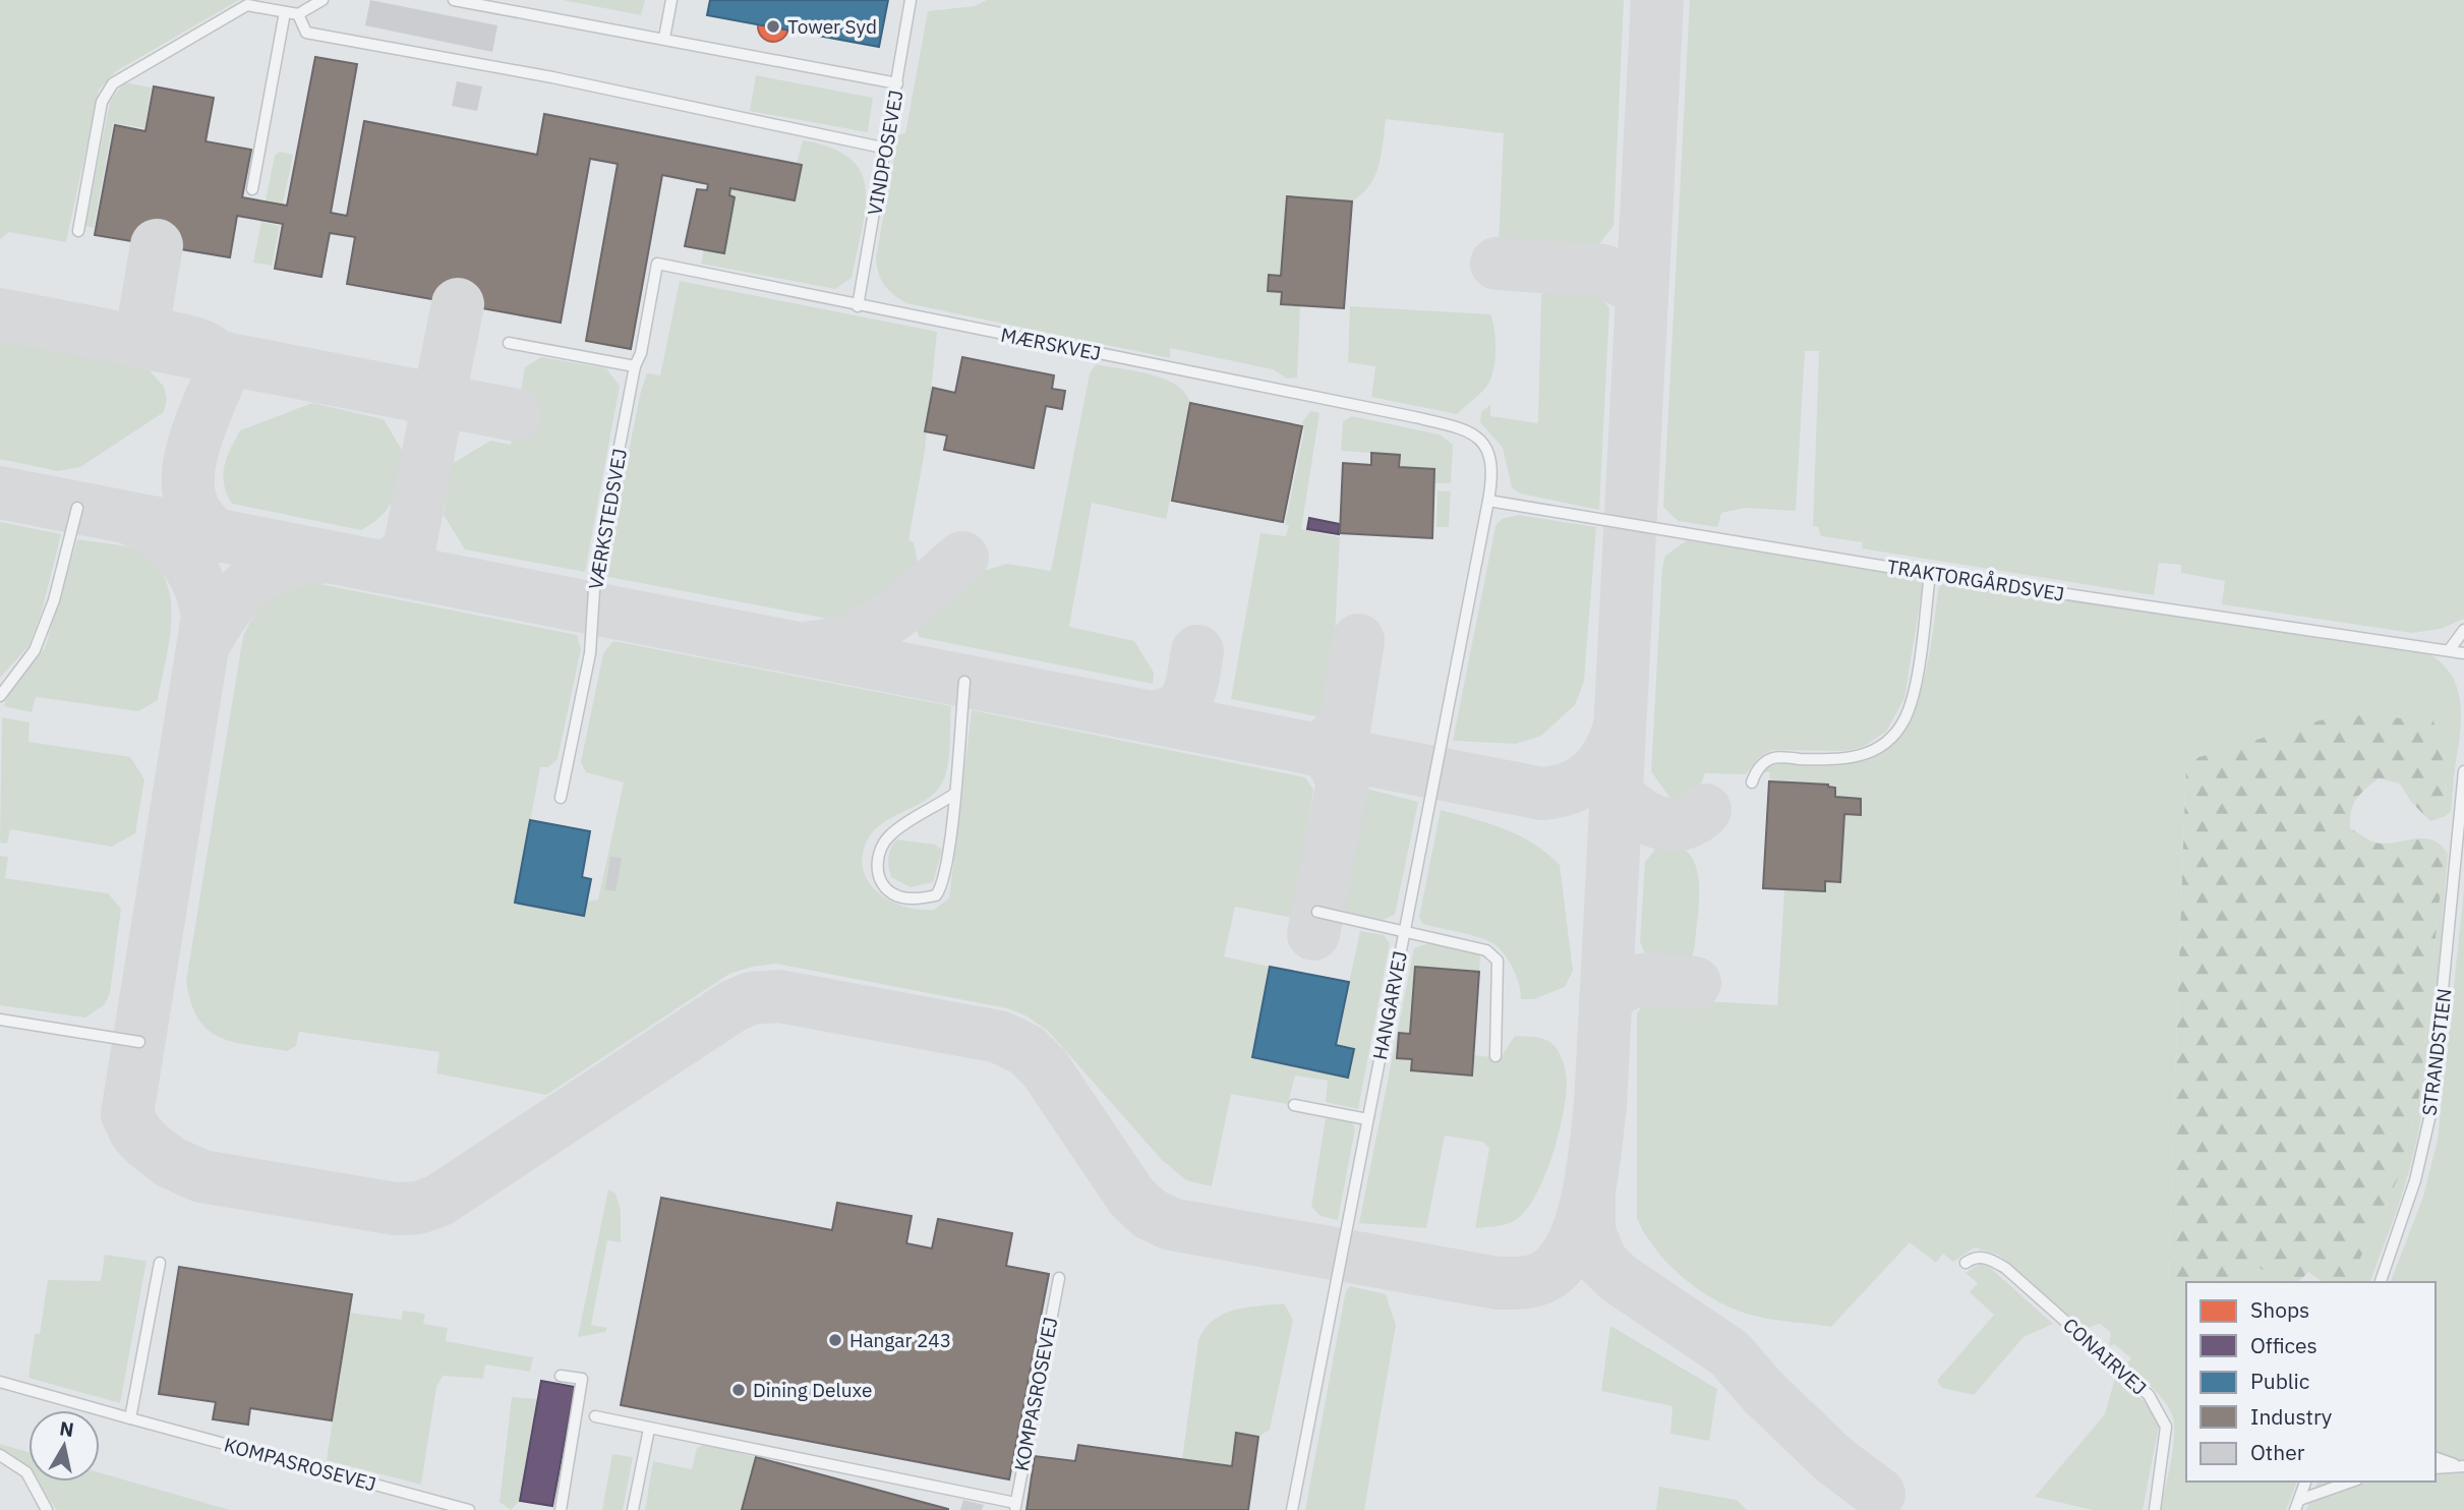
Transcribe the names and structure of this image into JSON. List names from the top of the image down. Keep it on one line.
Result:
{"streets":{"lane":["VINDPOSEVEJ","MÆRSKVEJ","VÆRKSTEDSVEJ","TRAKTORGÅRDSVEJ","HANGARVEJ","STRANDSTIEN","CONAIRVEJ","KOMPASROSEVEJ"]},"crossings":[["VINDPOSEVEJ","MÆRSKVEJ"],["MÆRSKVEJ","VÆRKSTEDSVEJ"],["MÆRSKVEJ","TRAKTORGÅRDSVEJ"],["MÆRSKVEJ","HANGARVEJ"],["TRAKTORGÅRDSVEJ","HANGARVEJ"]],"places":["Tower Syd","Hangar 243","Dining Deluxe"],"legend":["Shops","Offices","Public","Industry","Other"],"north":"top"}
